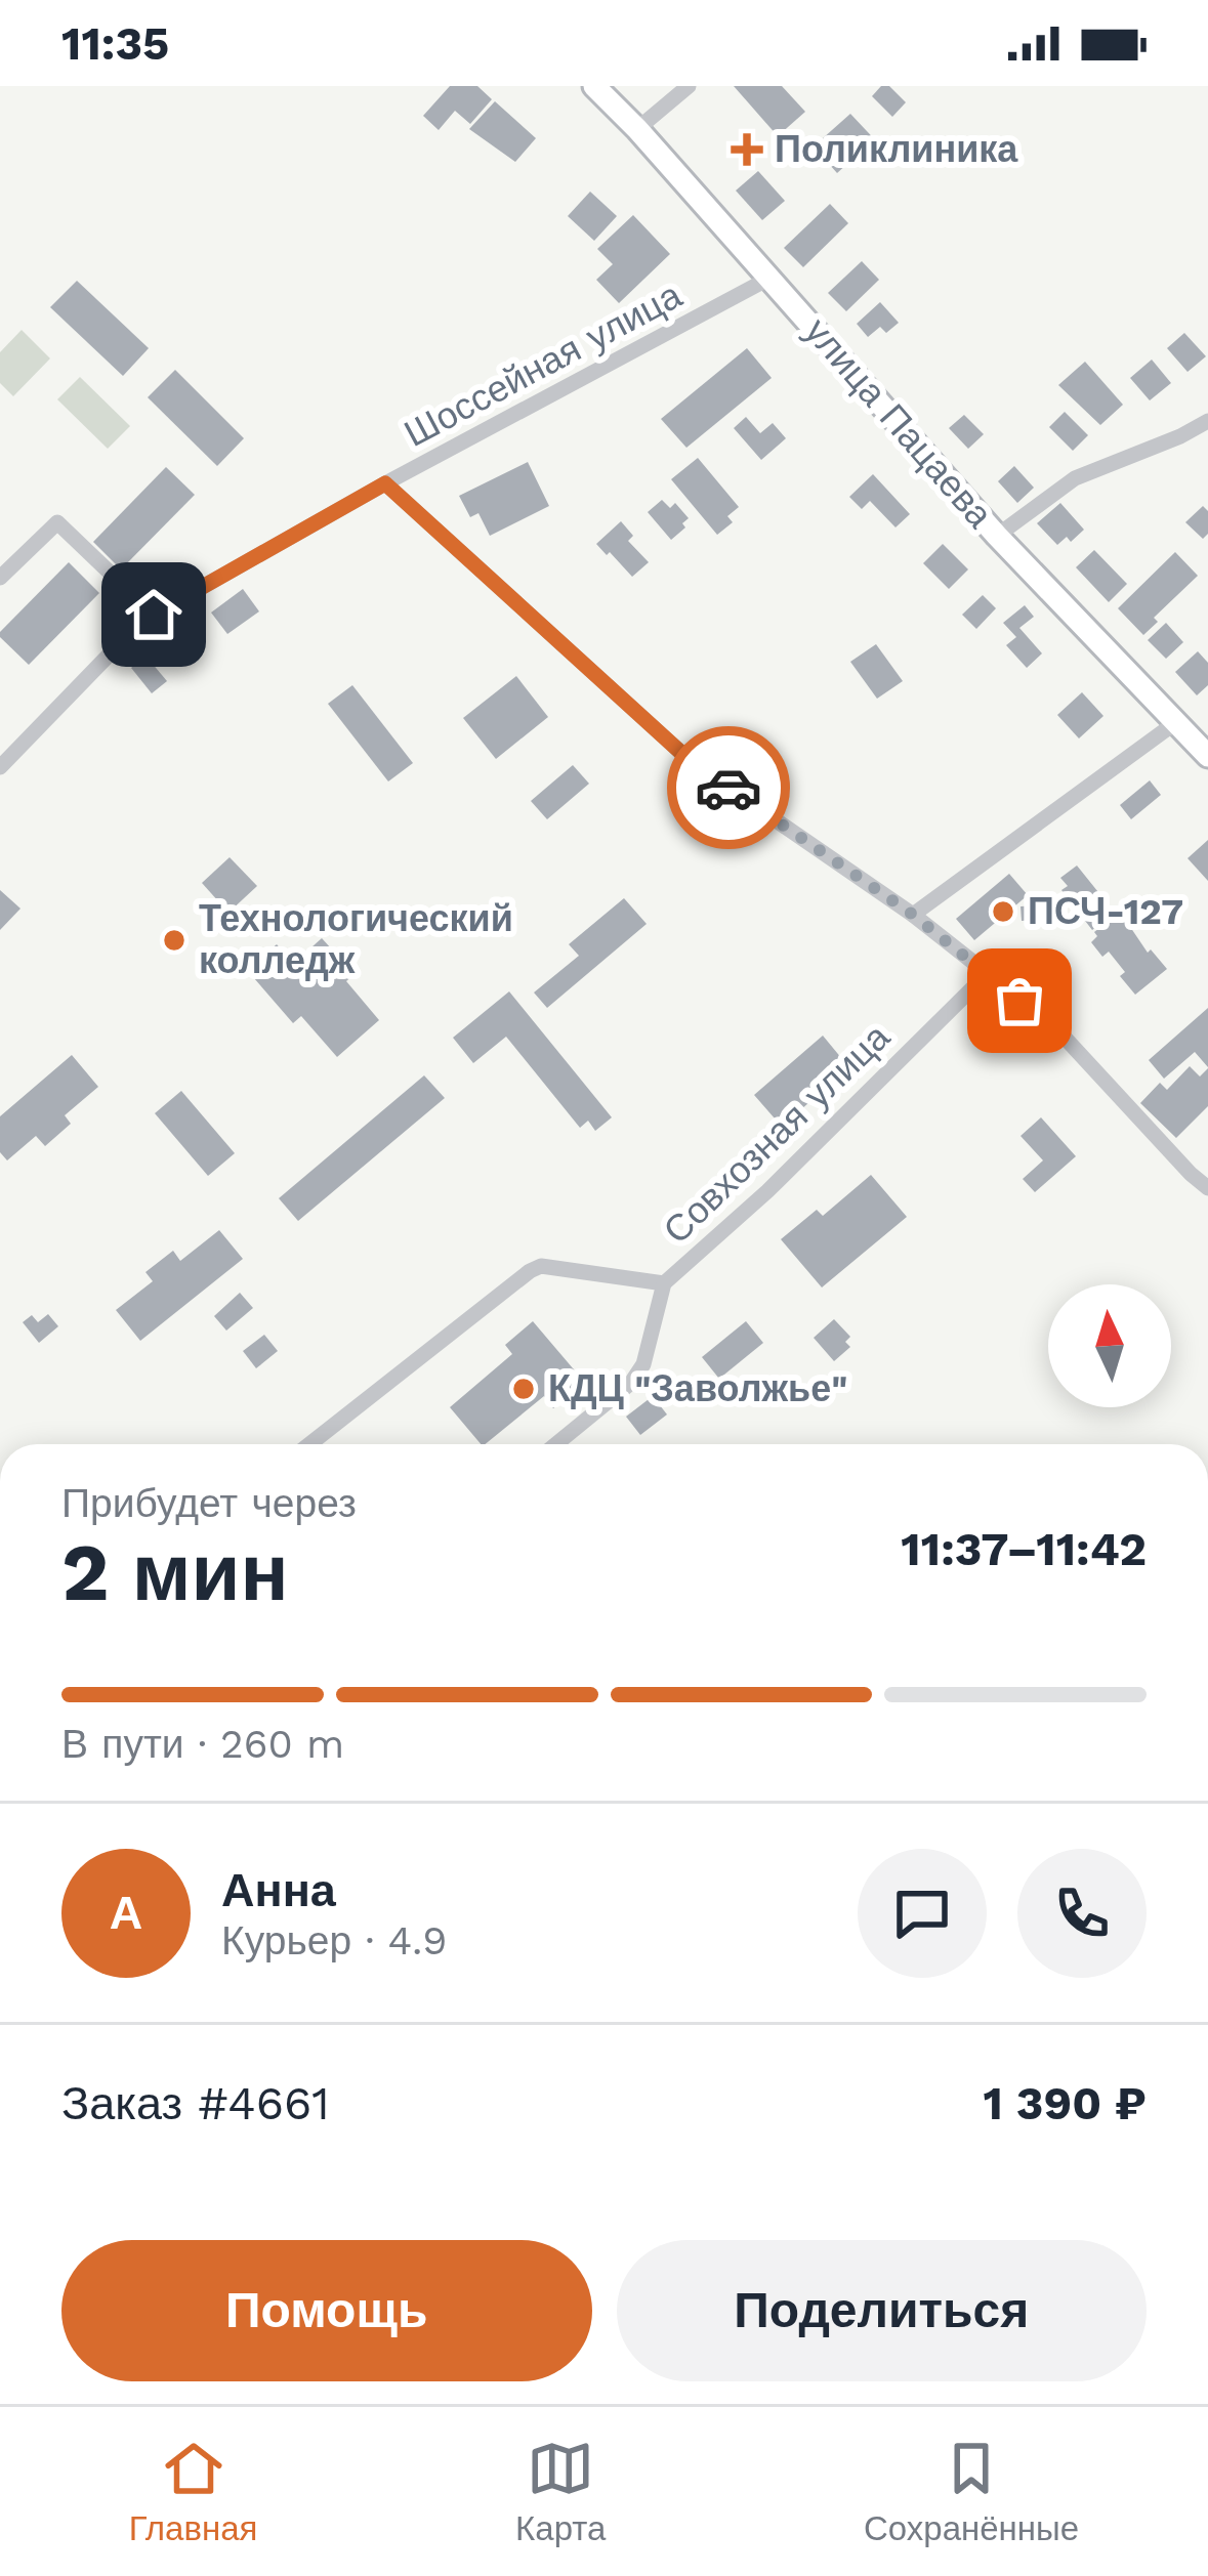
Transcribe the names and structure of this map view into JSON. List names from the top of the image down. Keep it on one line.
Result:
{"streets":{"street":["Шоссейная улица","улица Пацаева","Совхозная улица"]},"crossings":[["Шоссейная улица","улица Пацаева"]],"places":{"health":["Поликлиника"],"other":["ПСЧ-127","Технологический колледж","КДЦ \"Заволжье\""]},"north":"top","page":{"status":"11:35","heading":["2 мин","Прибудет через","11:37–11:42"],"panel":["Анна","Курьер · 4.9","Заказ #4661","1 390 ₽"],"bar":"В пути · 260 m","round":"А","buttons":["Помощь","Поделиться"],"tabs":["Главная","Карта","Сохранённые"]}}
